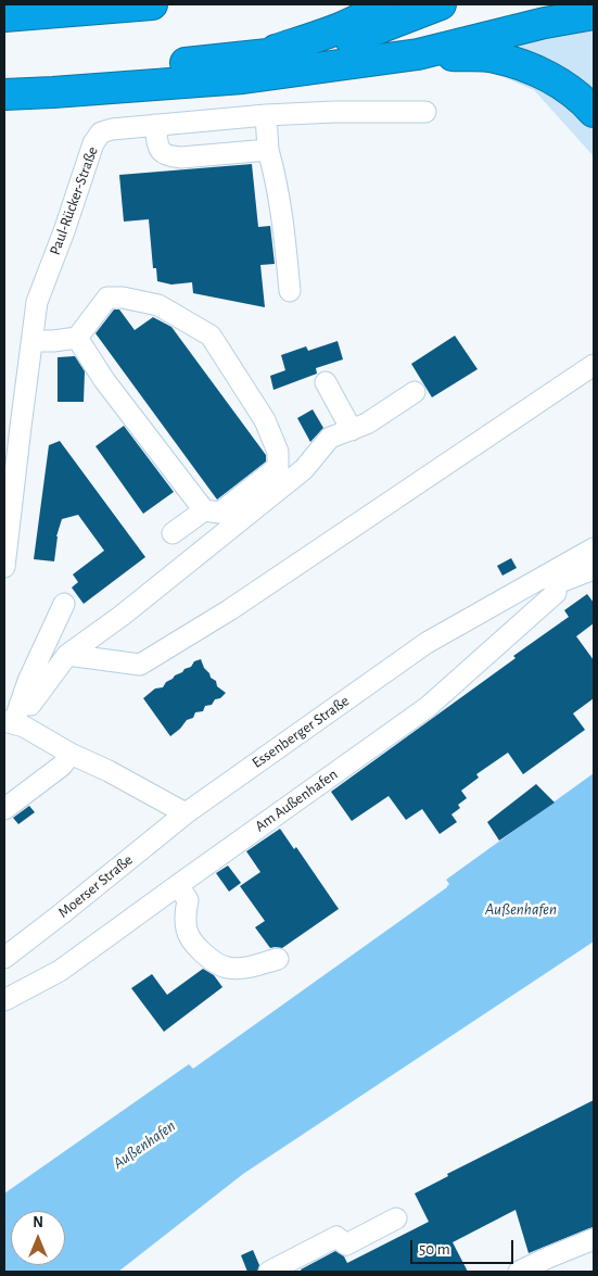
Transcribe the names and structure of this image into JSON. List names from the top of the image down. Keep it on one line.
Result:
{"streets":{"street":["Paul-Rücker-Straße","Essenberger Straße","Am Außenhafen","Moerser Straße"]},"crossings":[["Essenberger Straße","Am Außenhafen"],["Essenberger Straße","Moerser Straße"]],"water":["Außenhafen"],"scale_bar":"50 m","north":"top"}
